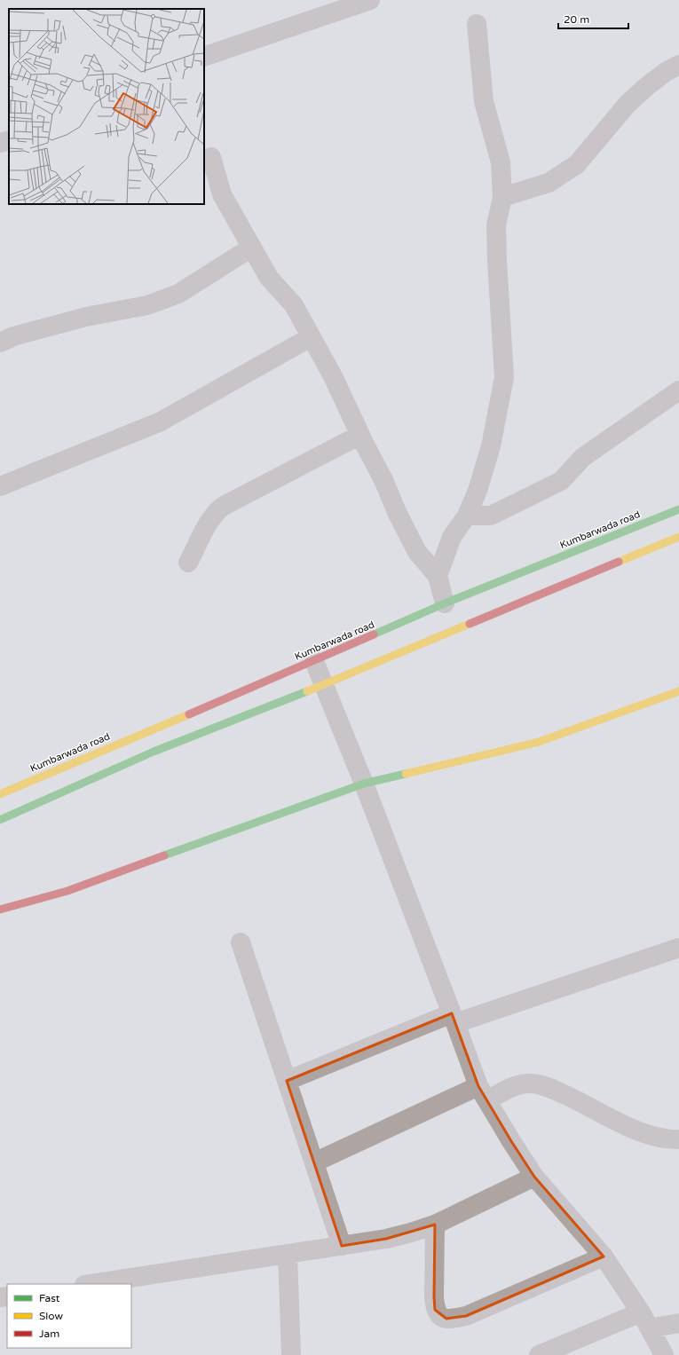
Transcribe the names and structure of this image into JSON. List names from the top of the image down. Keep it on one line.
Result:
{"streets":{"street":["Kumbarwada road"]},"legend":["Fast","Slow","Jam"],"scale_bar":"20 m"}
